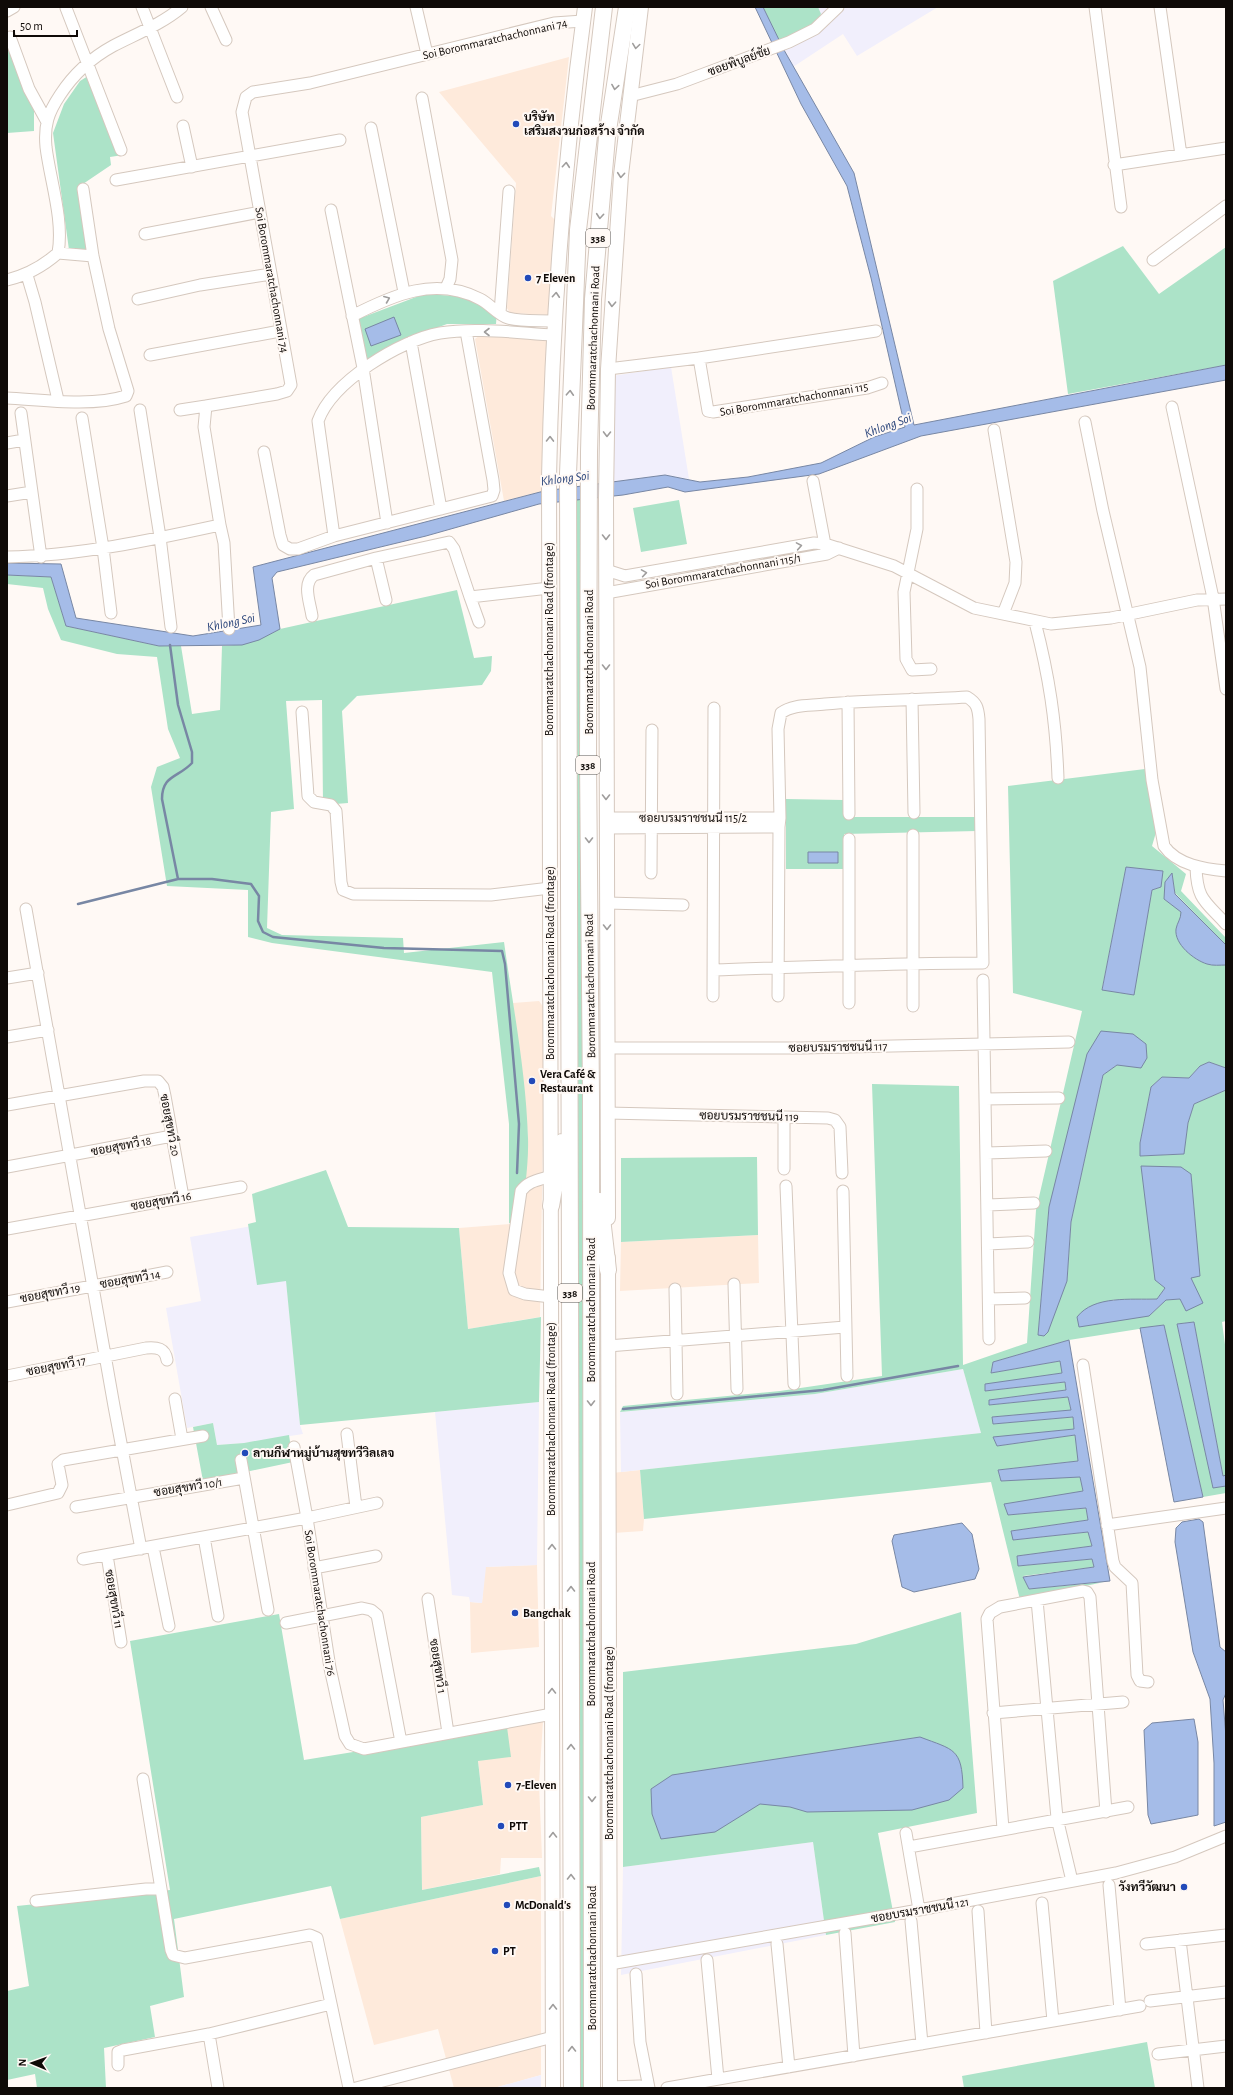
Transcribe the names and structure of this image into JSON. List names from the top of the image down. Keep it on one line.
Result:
{"streets":{"highway":["338","Borommaratchachonnani Road"],"main road":["Borommaratchachonnani Road (frontage)"],"street":["Soi Borommaratchachonnani 74","ซอยพิบูลย์ชัย","Soi Borommaratchachonnani 115","Soi Borommaratchachonnani 115/1","ซอยบรมราชชนนี 115/2","ซอยบรมราชชนนี 117","ซอยบรมราชชนนี 119","ซอยสุขทวี 20","ซอยสุขทวี 18","ซอยสุขทวี 16","ซอยสุขทวี 14","ซอยสุขทวี 19","ซอยสุขทวี 17","ซอยสุขทวี 10/1","ซอยสุขทวี 11","Soi Borommaratchachonnani 76","ซอยสุขทวี 1","ซอยบรมราชชนนี 121"]},"crossings":[["Soi Borommaratchachonnani 74","Borommaratchachonnani Road (frontage)"],["ซอยพิบูลย์ชัย","Borommaratchachonnani Road (frontage)"],["Soi Borommaratchachonnani 115/1","Borommaratchachonnani Road (frontage)"],["Borommaratchachonnani Road (frontage)","ซอยบรมราชชนนี 115/2"],["Borommaratchachonnani Road (frontage)","ซอยบรมราชชนนี 117"],["Borommaratchachonnani Road (frontage)","ซอยบรมราชชนนี 119"],["Borommaratchachonnani Road (frontage)","Soi Borommaratchachonnani 76"],["Borommaratchachonnani Road (frontage)","ซอยบรมราชชนนี 121"],["ซอยสุขทวี 20","ซอยสุขทวี 18"],["ซอยสุขทวี 20","ซอยสุขทวี 16"],["ซอยสุขทวี 14","ซอยสุขทวี 19"],["ซอยสุขทวี 11","Soi Borommaratchachonnani 76"],["Soi Borommaratchachonnani 76","ซอยสุขทวี 1"]],"water":["Khlong Soi"],"places":["บริษัท เสริมสงวนก่อสร้าง จำกัด","7 Eleven","Vera Café & Restaurant","ลานกีฬาหมู่บ้านสุขทวีวิลเลจ","Bangchak","7-Eleven","PTT","วังทวีวัฒนา","McDonald's","PT"],"scale_bar":"50 m","north":"left"}
